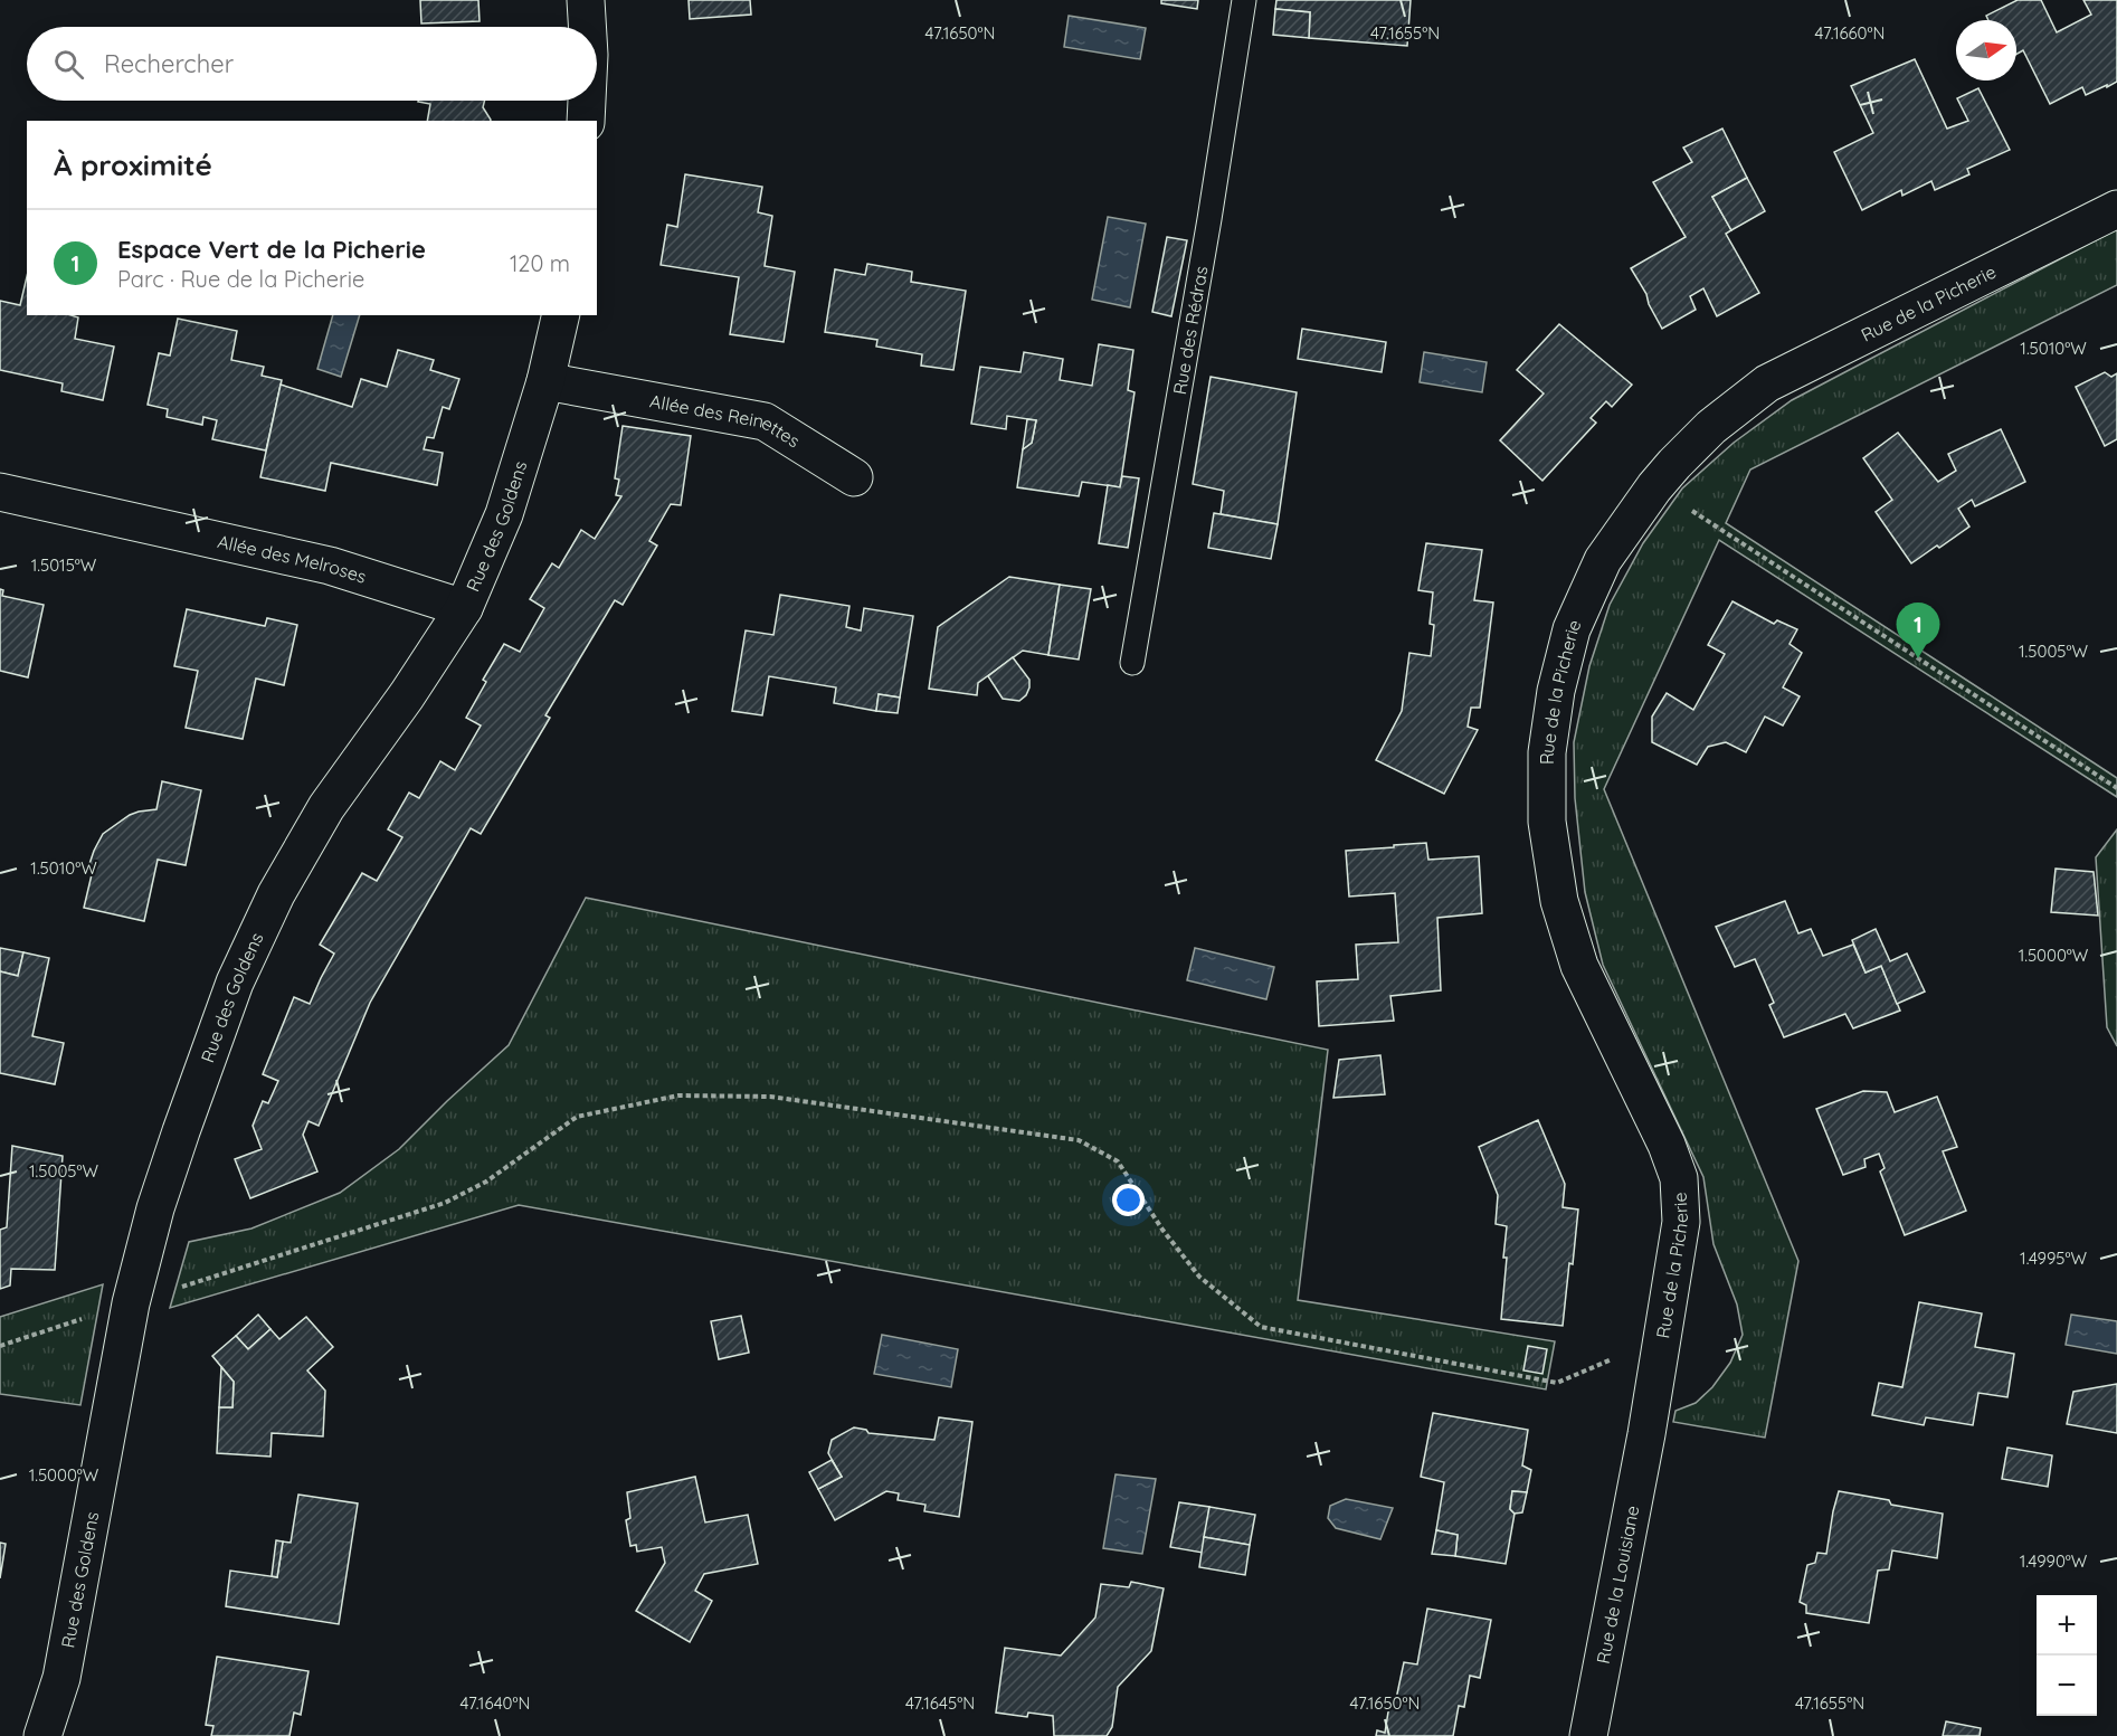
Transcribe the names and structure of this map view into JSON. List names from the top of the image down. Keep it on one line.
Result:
{"streets":{"street":["Rue de la Picherie","Allée des Reinettes","Rue des Goldens","Allée des Melroses","Rue de la Louisiane"],"lane":["Rue des Rédras"]},"crossings":[["Rue de la Picherie","Rue de la Louisiane"],["Allée des Reinettes","Rue des Goldens"],["Rue des Goldens","Allée des Melroses"]],"north":"right","page":{"search":"Rechercher","heading":"À proximité","list":[{"mark":"1","name":"Espace Vert de la Picherie","note":"Parc · Rue de la Picherie","value":"120 m"}],"pins":"1","map_buttons":["+","−"]},"coordinates":["47.1650°N","47.1655°N","47.1660°N","1.5010°W","1.5015°W","1.5005°W","1.5000°W","1.4995°W","1.4990°W","47.1640°N","47.1645°N"]}
